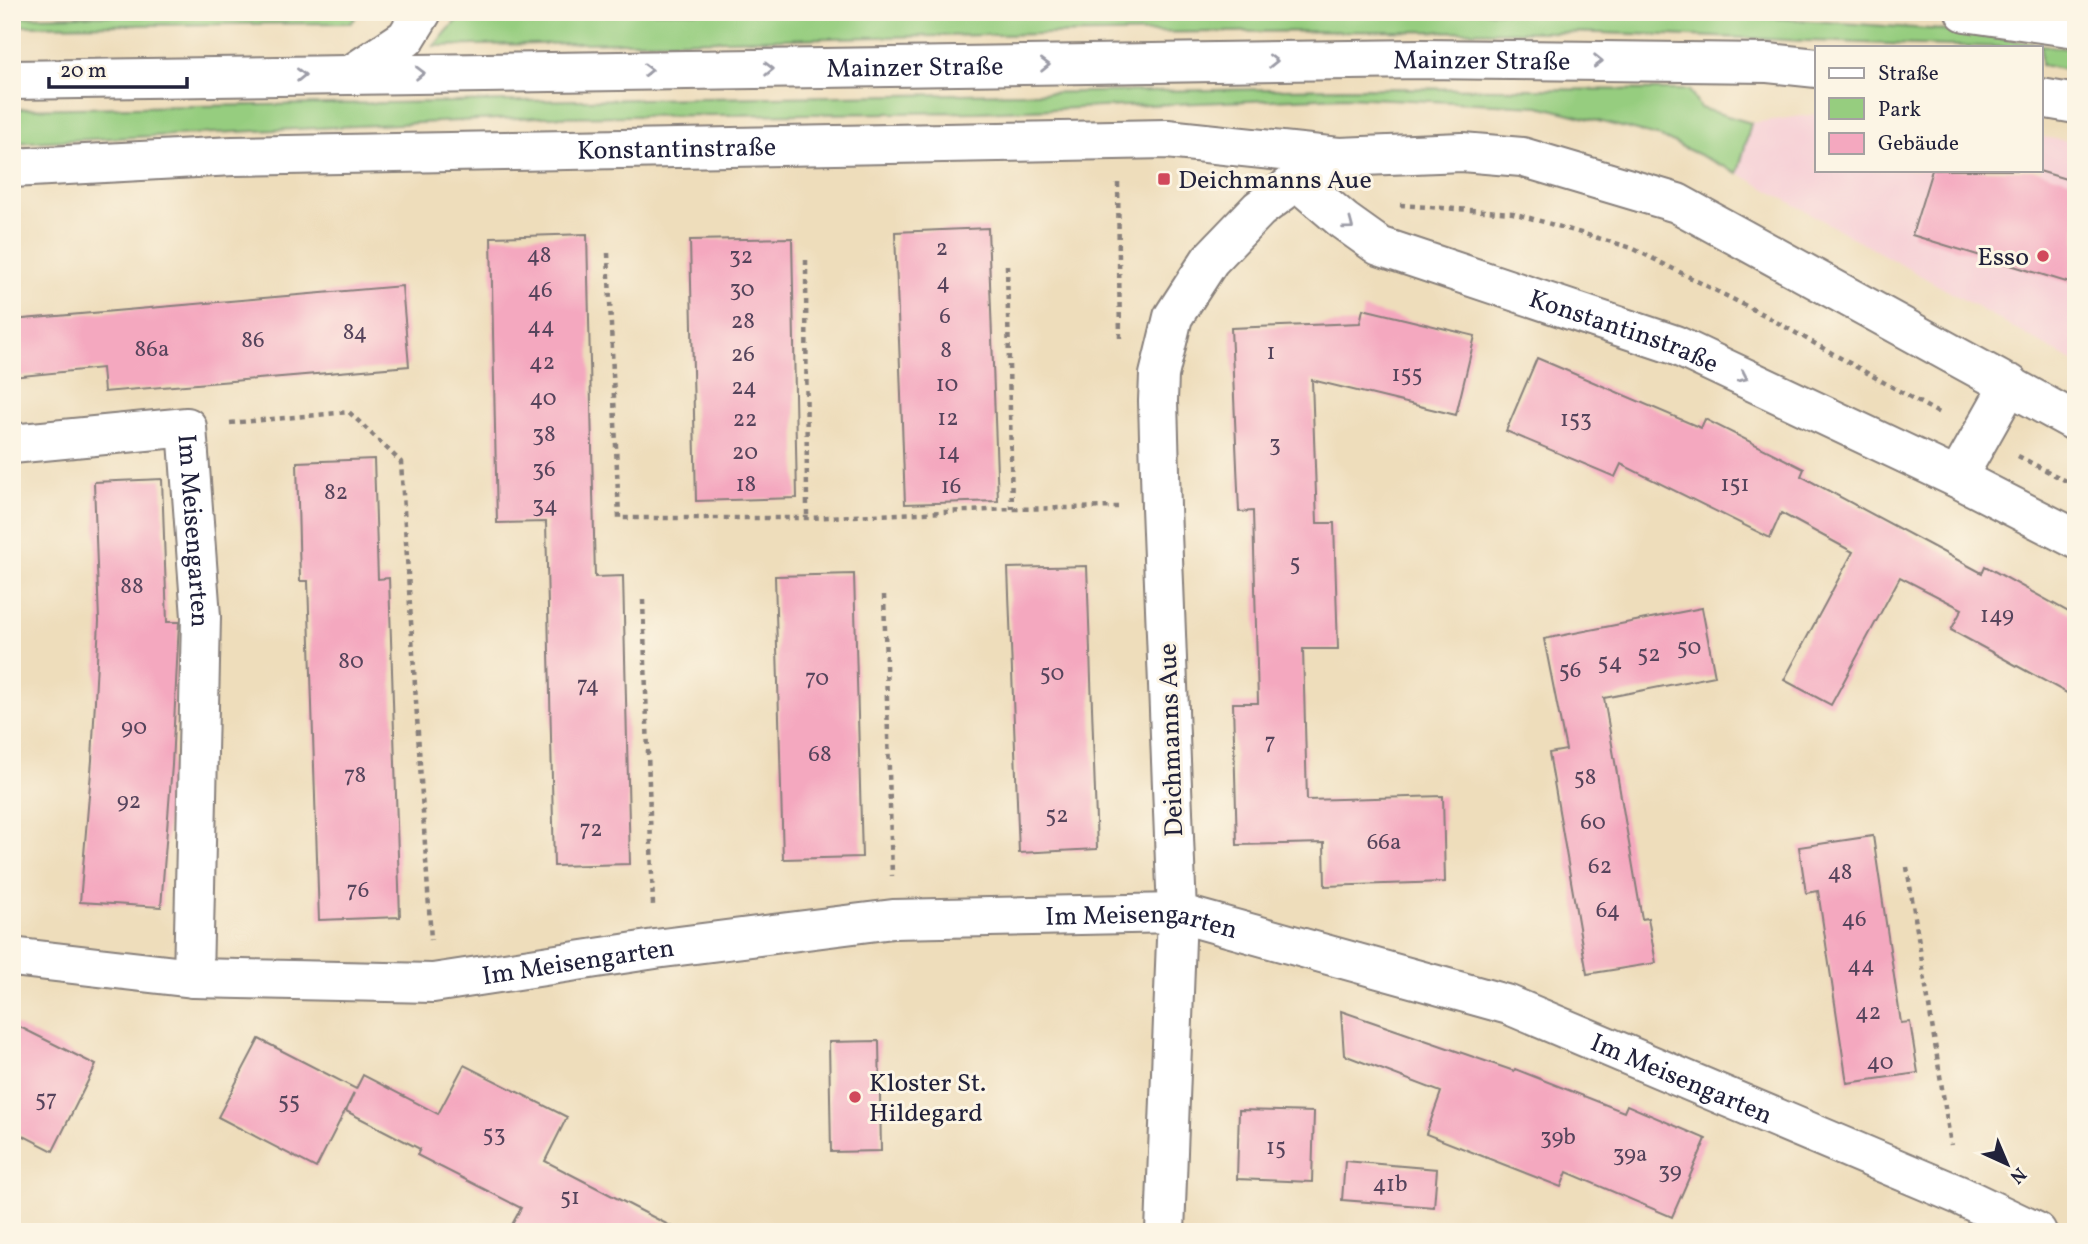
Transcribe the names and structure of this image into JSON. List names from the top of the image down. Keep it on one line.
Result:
{"streets":{"street":["Mainzer Straße","Konstantinstraße","Im Meisengarten","Deichmanns Aue"]},"crossings":[["Konstantinstraße","Deichmanns Aue"],["Im Meisengarten","Deichmanns Aue"]],"one_way":["Mainzer Straße"],"places":{"transit":["Deichmanns Aue"],"other":["Esso","Kloster St. Hildegard"]},"house_numbers":["2","48","32","4","30","46","6","28","44","84","86","86a","8","1","26","42","155","10","24","40","12","22","153","38","3","20","14","36","18","151","16","82","34","5","88","149","50","52","80","54","56","50","70","74","90","7","68","78","58","92","52","60","72","66a","62","48","76","64","46","44","42","40","57","55","53","39b","15","39a","39","41b","51"],"legend":["Straße","Park","Gebäude"],"scale_bar":"20 m","north":"bottom right"}
